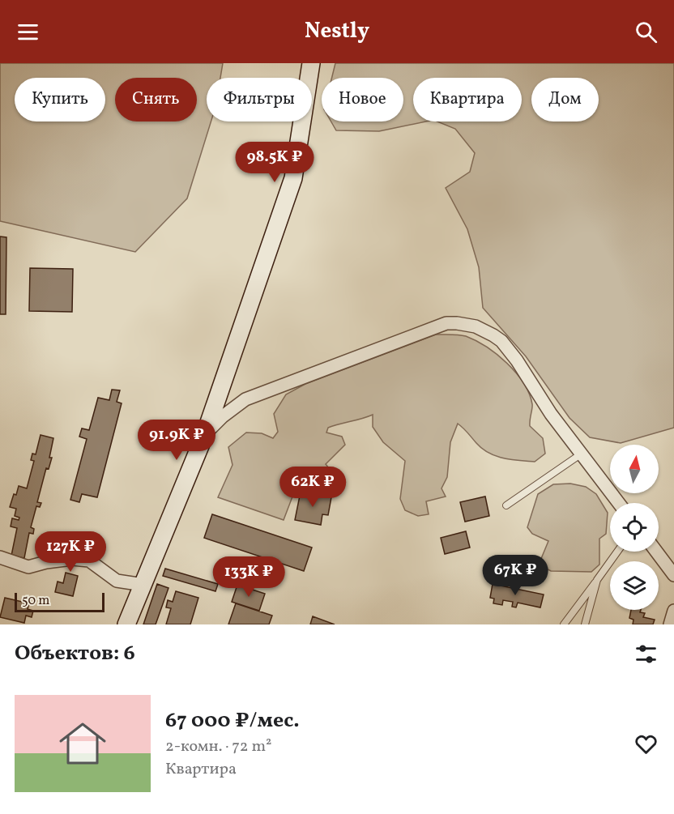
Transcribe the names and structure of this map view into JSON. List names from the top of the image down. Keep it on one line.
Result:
{"scale_bar":"50 m","north":"top","page":{"header":"Nestly","chip":["Купить","Снять","Фильтры","Новое","Квартира","Дом"],"price":["98.5K ₽","91.9K ₽","62K ₽","127K ₽","67K ₽","133K ₽"],"scale":"50 m","heading":"Объектов: 6","list":[{"name":"67 000 ₽/мес.","note":"2-комн. · 72 m² · Квартира"}]}}
